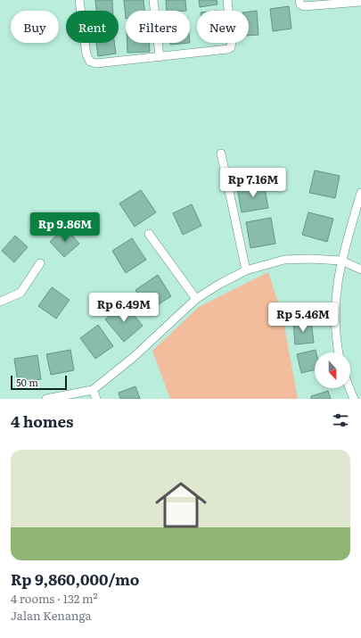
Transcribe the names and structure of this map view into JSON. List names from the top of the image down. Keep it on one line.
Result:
{"scale_bar":"50 m","north":"bottom","page":{"chip":["Buy","Rent","Filters","New"],"price":["Rp 7.16M","Rp 9.86M","Rp 6.49M","Rp 5.46M"],"scale":"50 m","heading":"4 homes","list":[{"name":"Rp 9,860,000/mo","note":"4 rooms · 132 m² · Jalan Kenanga"}]}}
